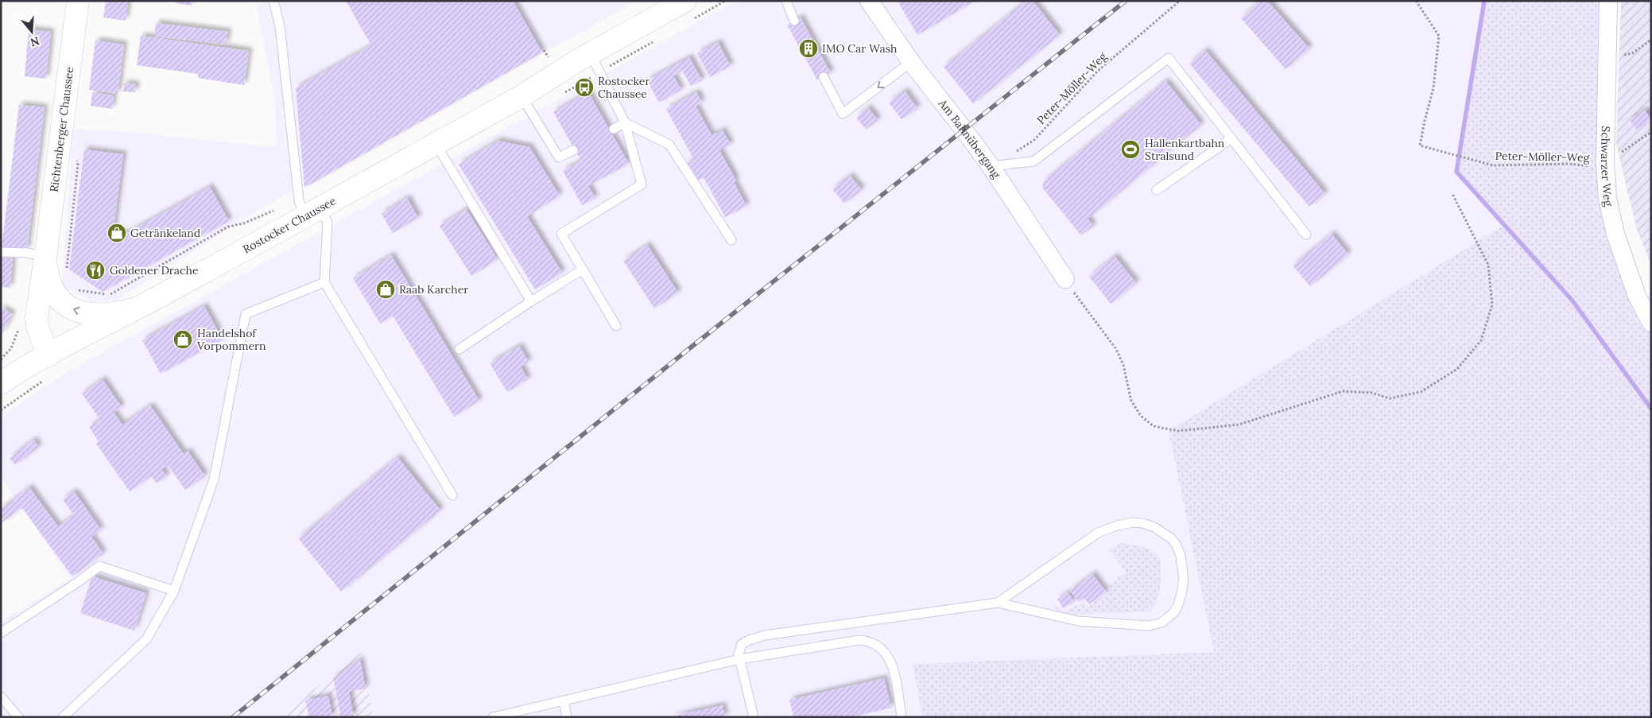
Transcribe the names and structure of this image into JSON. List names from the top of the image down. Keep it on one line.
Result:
{"streets":{"main road":["Richtenberger Chaussee","Rostocker Chaussee"],"street":["Am Bahnübergang","Schwarzer Weg"],"path":["Peter-Möller-Weg"]},"crossings":[["Peter-Möller-Weg","Schwarzer Weg"],["Richtenberger Chaussee","Rostocker Chaussee"]],"places":{"building":["IMO Car Wash"],"bus stop":["Rostocker Chaussee"],"sports":["Hallenkartbahn Stralsund"],"shop":["Getränkeland","Raab Karcher","Handelshof Vorpommern"],"restaurant":["Goldener Drache"]},"north":"bottom"}
